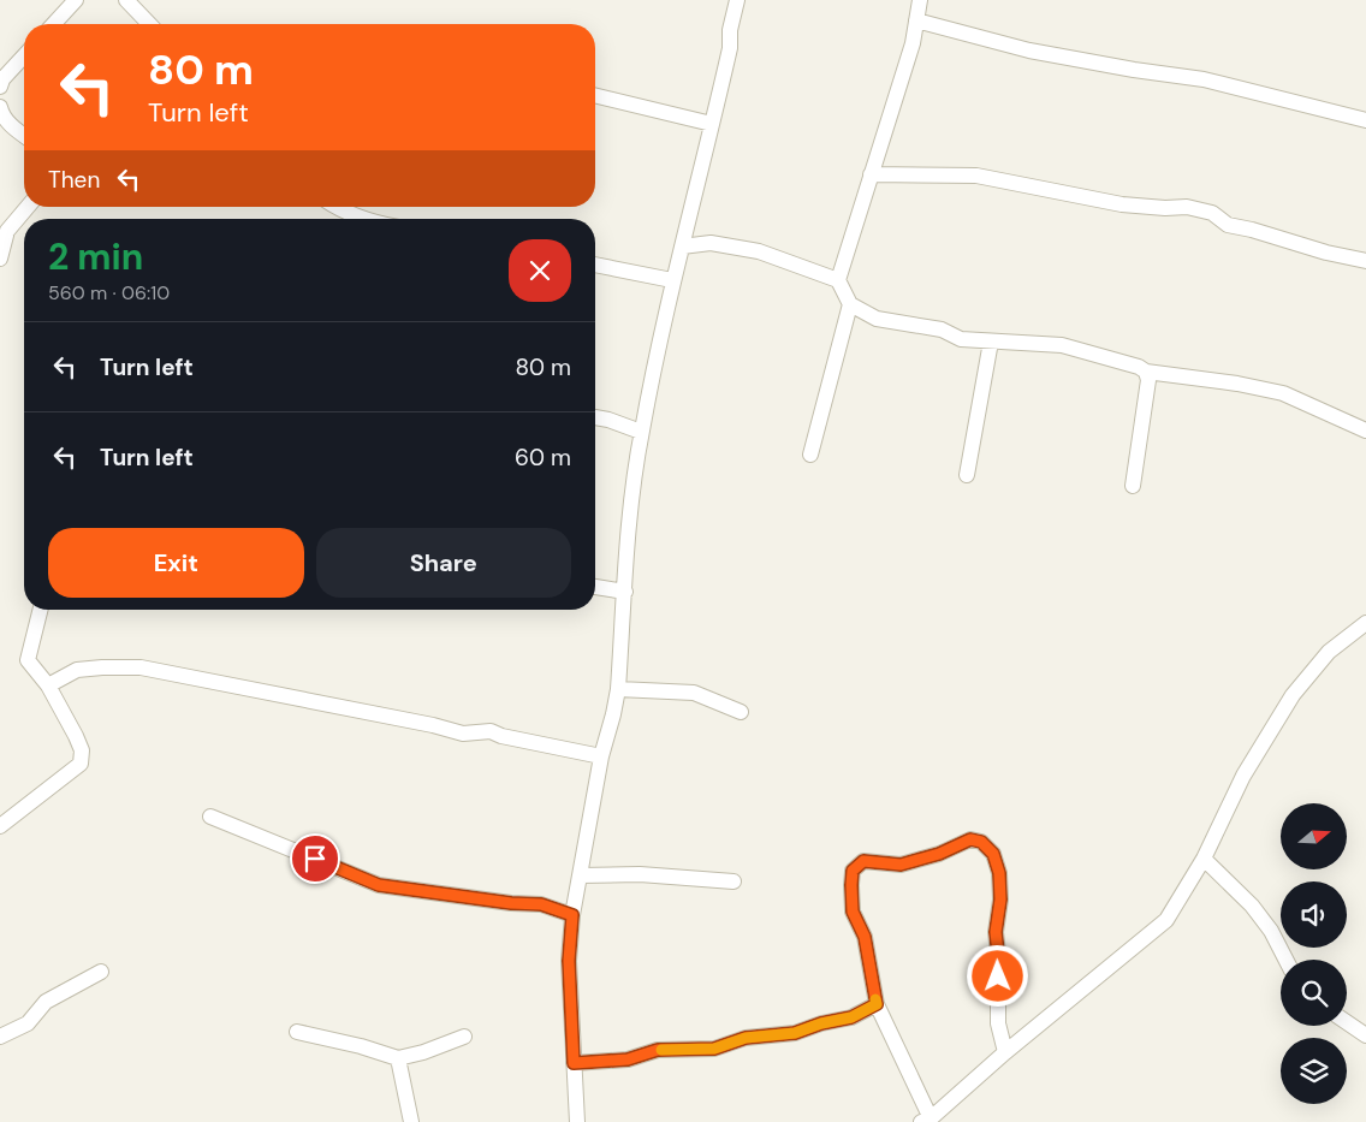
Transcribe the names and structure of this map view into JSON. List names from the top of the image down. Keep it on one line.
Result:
{"north":"right","page":{"turn":["80 m","Turn left"],"then":"Then","heading":["2 min","560 m · 06:10"],"list":[{"name":"Turn left","value":"80 m"},{"name":"Turn left","value":"60 m"}],"buttons":["Exit","Share"]}}
